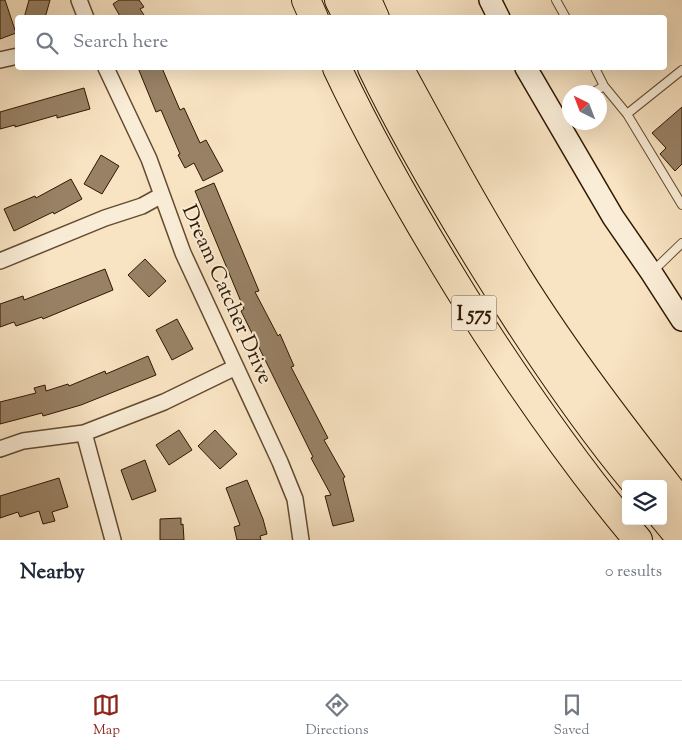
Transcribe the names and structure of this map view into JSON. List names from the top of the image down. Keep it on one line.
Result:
{"streets":{"highway":["I 575"],"street":["Dream Catcher Drive"]},"north":"top left","page":{"search":"Search here","heading":["Nearby","0 results"],"nav":["Map","Directions","Saved"]}}
